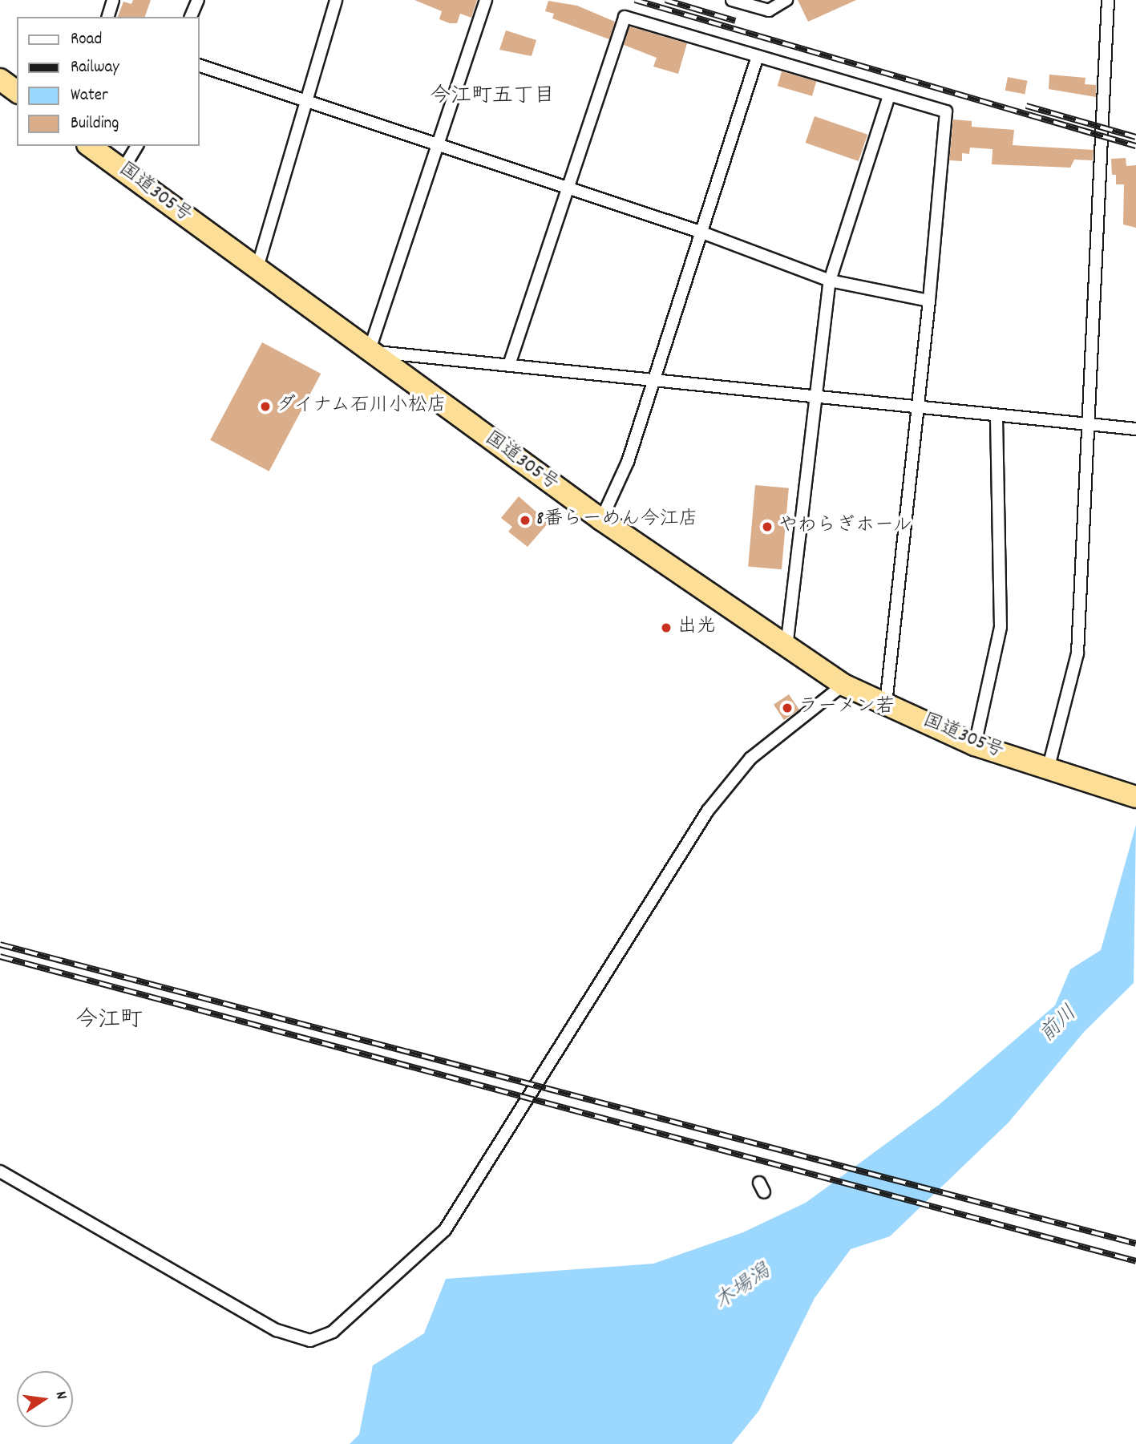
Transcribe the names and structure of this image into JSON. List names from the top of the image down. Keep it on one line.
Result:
{"streets":{"highway":["国道305号"]},"districts":["今江町五丁目","今江町"],"water":["前川","木場潟"],"places":["ダイナム石川小松店","8番らーめん今江店","やわらぎホール","出光","ラーメン若"],"legend":["Road","Railway","Water","Building"],"north":"right"}
